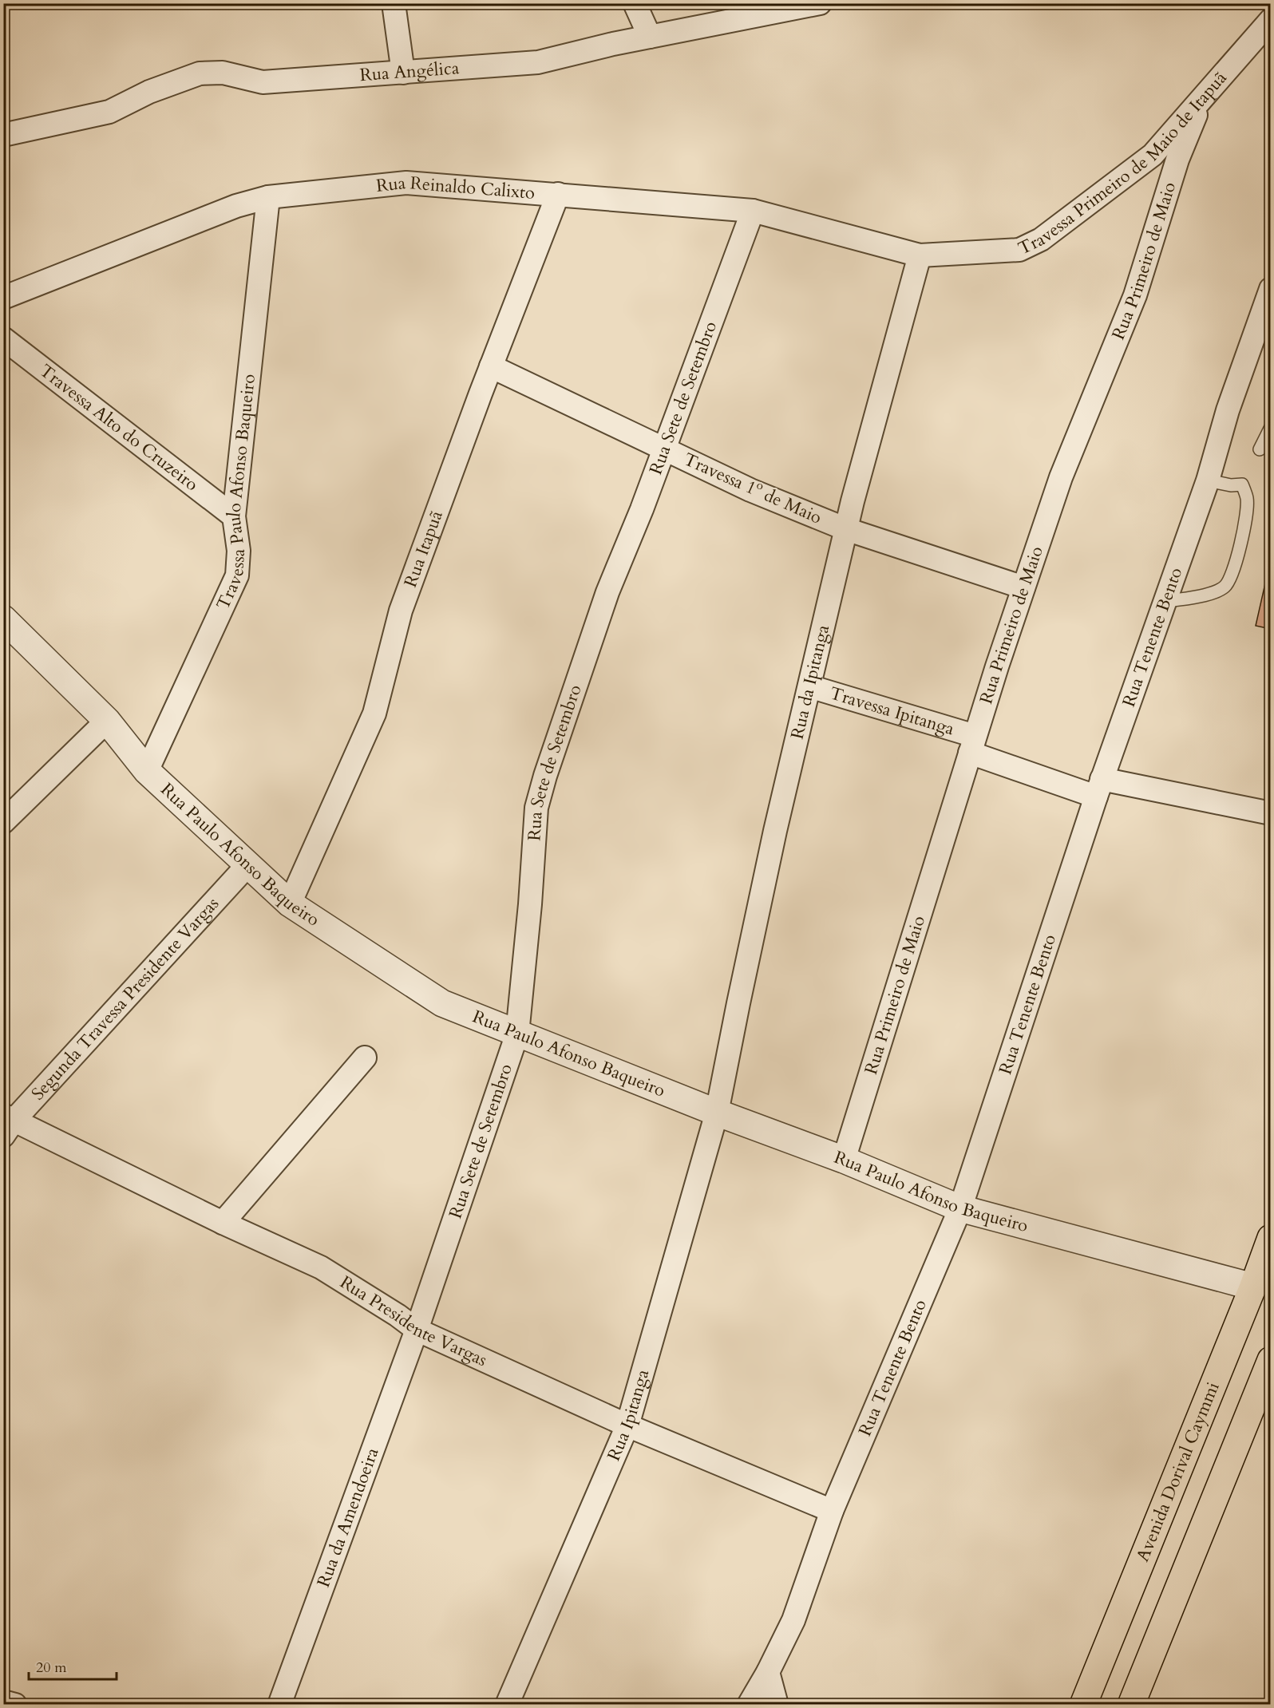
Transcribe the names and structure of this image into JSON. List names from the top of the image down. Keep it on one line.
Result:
{"streets":{"main road":["Avenida Dorival Caymmi"],"street":["Rua Angélica","Travessa Primeiro de Maio de Itapuã","Rua Reinaldo Calixto","Rua Primeiro de Maio","Rua Sete de Setembro","Travessa Alto do Cruzeiro","Travessa 1º de Maio","Travessa Paulo Afonso Baqueiro","Rua Itapuã","Rua Tenente Bento","Rua da Ipitanga","Travessa Ipitanga","Rua Paulo Afonso Baqueiro","Segunda Travessa Presidente Vargas","Rua Presidente Vargas","Rua Ipitanga","Rua da Amendoeira"]},"crossings":[["Travessa Primeiro de Maio de Itapuã","Rua Reinaldo Calixto"],["Travessa Primeiro de Maio de Itapuã","Rua Primeiro de Maio"],["Travessa Primeiro de Maio de Itapuã","Rua da Ipitanga"],["Rua Reinaldo Calixto","Rua Sete de Setembro"],["Rua Reinaldo Calixto","Travessa Paulo Afonso Baqueiro"],["Rua Reinaldo Calixto","Rua Itapuã"],["Rua Reinaldo Calixto","Rua da Ipitanga"],["Rua Primeiro de Maio","Travessa 1º de Maio"],["Rua Primeiro de Maio","Travessa Ipitanga"],["Rua Primeiro de Maio","Rua Paulo Afonso Baqueiro"],["Rua Sete de Setembro","Travessa 1º de Maio"],["Rua Sete de Setembro","Rua Paulo Afonso Baqueiro"],["Rua Sete de Setembro","Rua Presidente Vargas"],["Rua Sete de Setembro","Rua da Amendoeira"],["Travessa Alto do Cruzeiro","Travessa Paulo Afonso Baqueiro"],["Travessa 1º de Maio","Rua Itapuã"],["Travessa 1º de Maio","Rua da Ipitanga"],["Travessa Paulo Afonso Baqueiro","Rua Paulo Afonso Baqueiro"],["Rua Itapuã","Rua Paulo Afonso Baqueiro"],["Rua Tenente Bento","Travessa Ipitanga"],["Rua Tenente Bento","Rua Paulo Afonso Baqueiro"],["Rua Tenente Bento","Rua Presidente Vargas"],["Rua da Ipitanga","Travessa Ipitanga"],["Rua da Ipitanga","Rua Paulo Afonso Baqueiro"],["Rua da Ipitanga","Rua Ipitanga"],["Rua Paulo Afonso Baqueiro","Segunda Travessa Presidente Vargas"],["Rua Paulo Afonso Baqueiro","Rua Ipitanga"],["Rua Paulo Afonso Baqueiro","Avenida Dorival Caymmi"],["Segunda Travessa Presidente Vargas","Rua Presidente Vargas"],["Rua Presidente Vargas","Rua Ipitanga"],["Rua Presidente Vargas","Rua da Amendoeira"]],"scale_bar":"20 m"}
